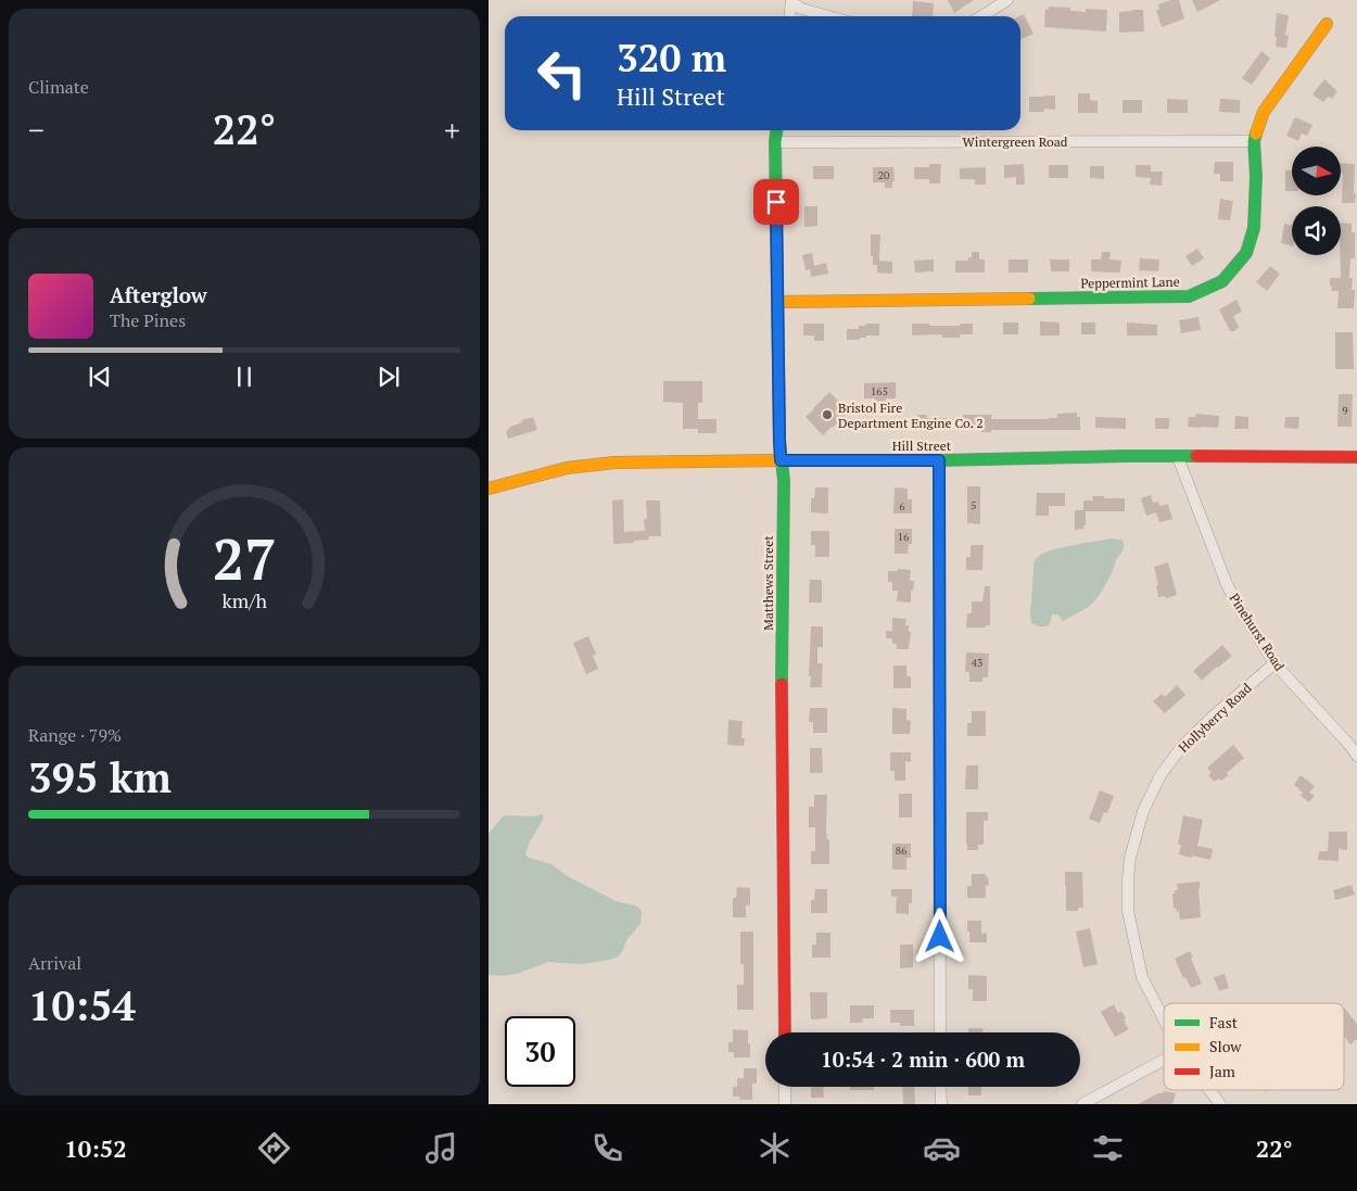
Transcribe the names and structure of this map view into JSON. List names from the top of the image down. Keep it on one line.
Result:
{"streets":{"street":["Wintergreen Road","Peppermint Lane","Hill Street","Matthews Street","Pinehurst Road","Hollyberry Road"]},"crossings":[["Wintergreen Road","Peppermint Lane"],["Wintergreen Road","Matthews Street"],["Peppermint Lane","Matthews Street"],["Hill Street","Matthews Street"],["Hill Street","Pinehurst Road"],["Pinehurst Road","Hollyberry Road"]],"places":["Bristol Fire Department Engine Co. 2"],"house_numbers":["20","165","9","5","6","16","43","86"],"legend":["Fast","Slow","Jam"],"north":"right","page":{"tile":["Climate",["Range · 79%","395 km"],["Arrival","10:54"]],"turn":["320 m","Hill Street"],"heat":["−","22°","+"],"song":["Afterglow","The Pines"],"limit":"30","trip":"10:54 · 2 min · 600 m","tabs":["10:52","22°"],"gauge":["27","km/h"]}}
